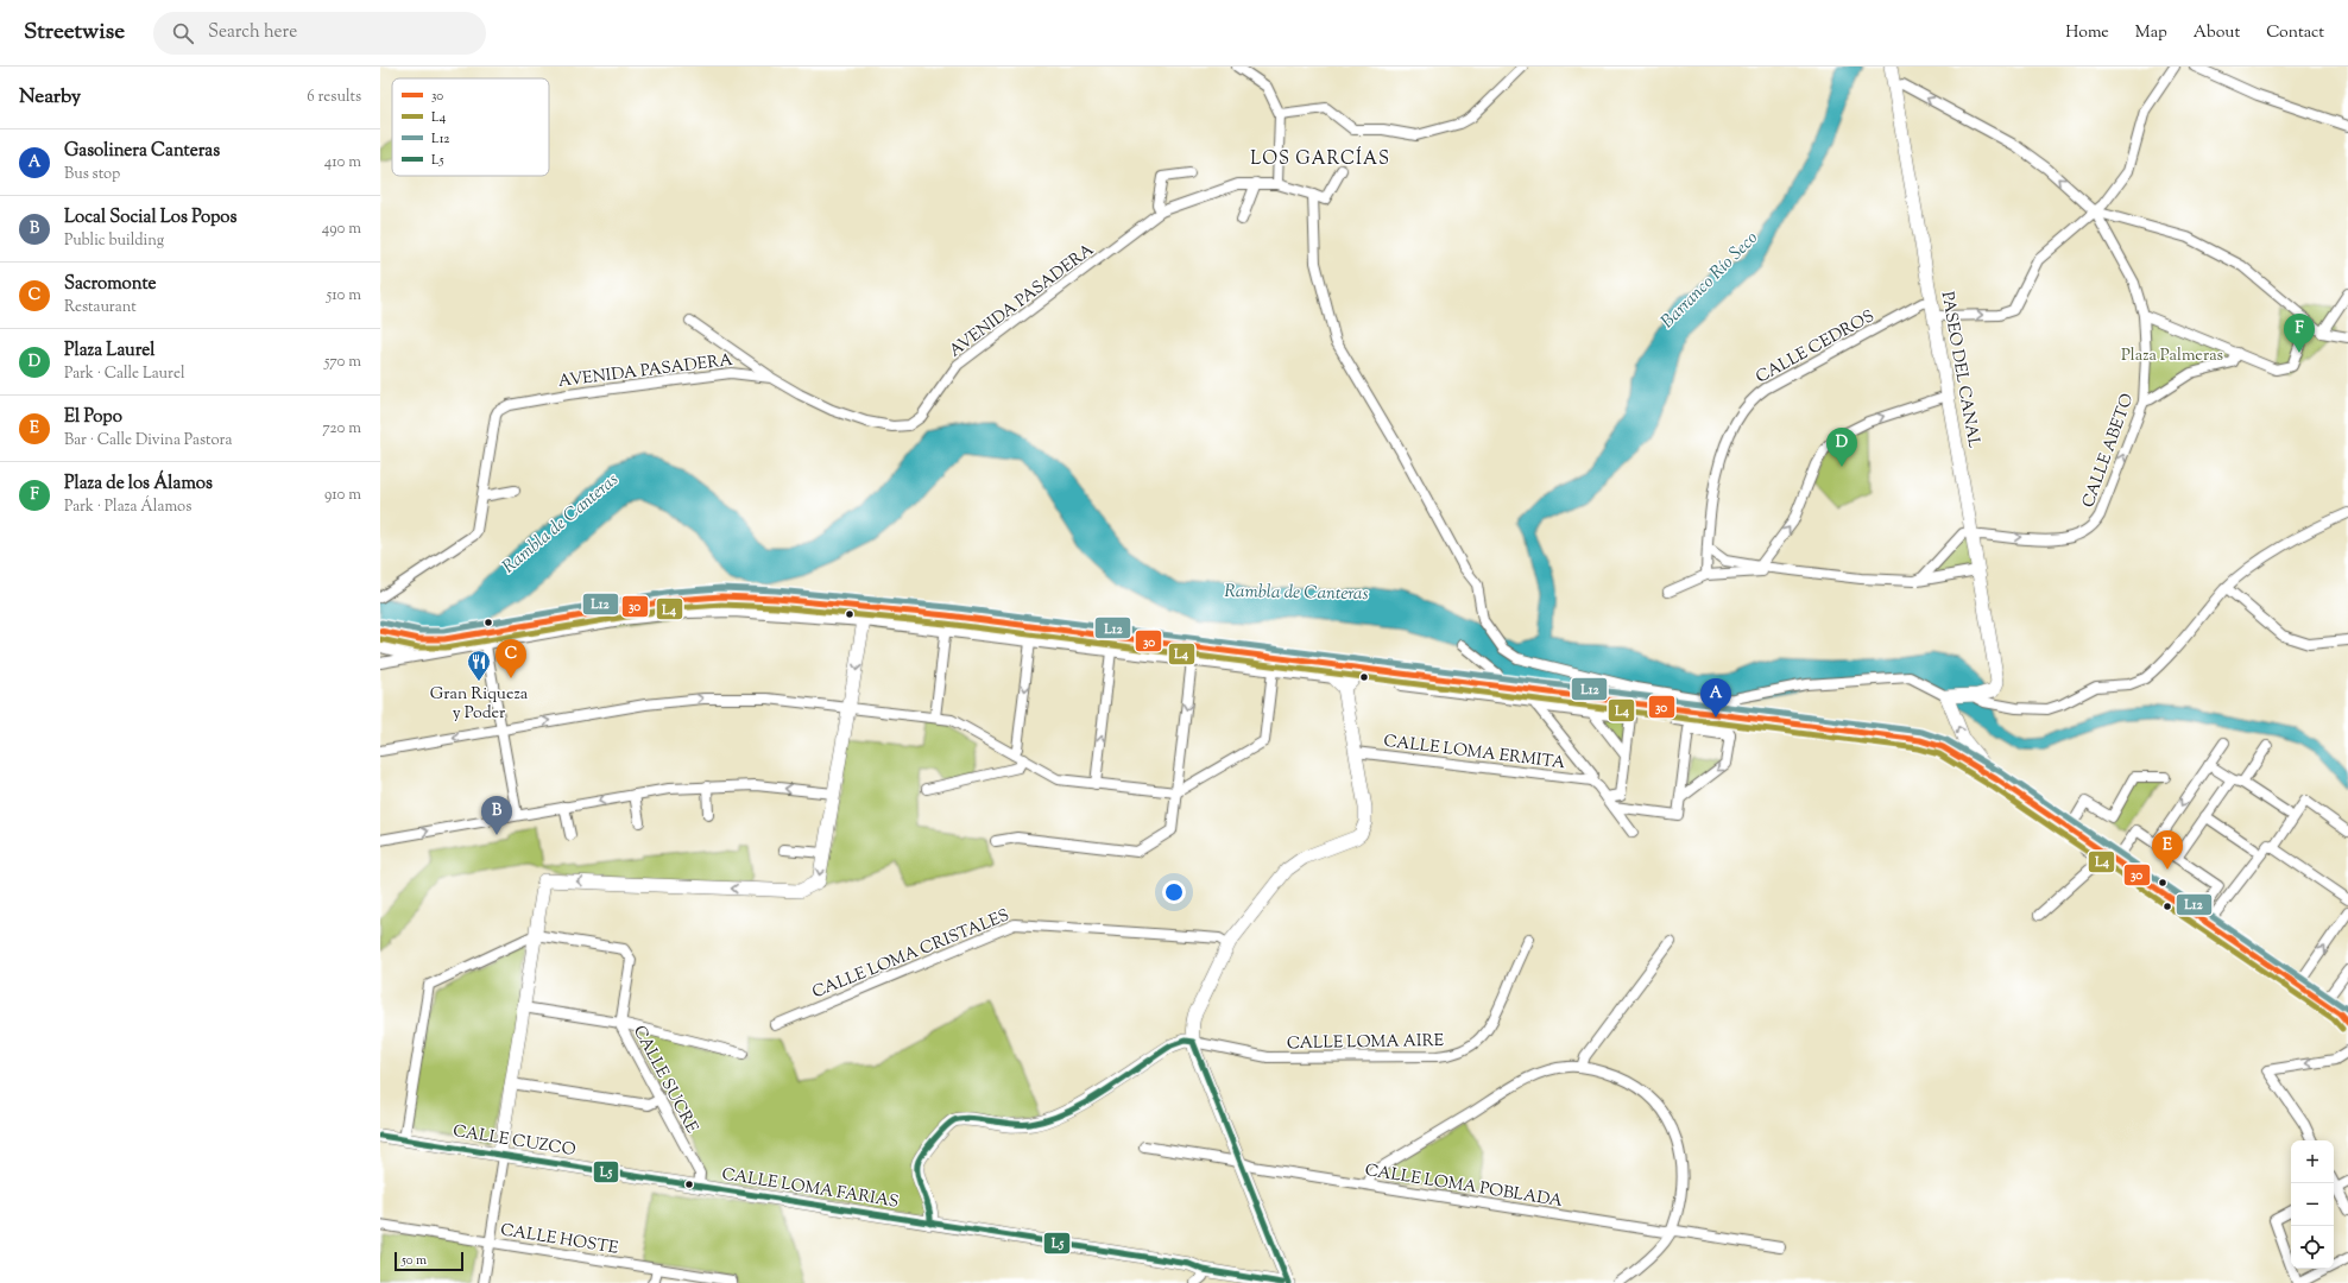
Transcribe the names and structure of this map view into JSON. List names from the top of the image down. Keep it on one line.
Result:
{"streets":{"street":["AVENIDA PASADERA","CALLE CEDROS","PASEO DEL CANAL","CALLE ABETO","CALLE LOMA ERMITA","CALLE LOMA CRISTALES","CALLE LOMA AIRE","CALLE SUCRE","CALLE CUZCO","CALLE LOMA POBLADA","CALLE LOMA FARIAS","CALLE HOSTE"]},"crossings":[["CALLE CEDROS","PASEO DEL CANAL"],["PASEO DEL CANAL","CALLE ABETO"],["CALLE SUCRE","CALLE CUZCO"],["CALLE SUCRE","CALLE LOMA FARIAS"],["CALLE CUZCO","CALLE LOMA FARIAS"]],"one_way":["CALLE ABETO"],"districts":["LOS GARCÍAS"],"water":["Barranco Río Seco","Rambla de Canteras"],"parks":["Plaza Palmeras"],"places":{"restaurant":["Gran Riqueza y Poder"]},"lines":["transit line L12","transit line 30","transit line L4","transit line L5"],"legend":["30","L4","L12","L5"],"scale_bar":"50 m","page":{"header":"Streetwise","search":"Search here","nav":["Home","Map","About","Contact"],"heading":["Nearby","6 results"],"list":[{"mark":"A","name":"Gasolinera Canteras","note":"Bus stop","value":"410 m"},{"mark":"B","name":"Local Social Los Popos","note":"Public building","value":"490 m"},{"mark":"C","name":"Sacromonte","note":"Restaurant","value":"510 m"},{"mark":"D","name":"Plaza Laurel","note":"Park · Calle Laurel","value":"570 m"},{"mark":"E","name":"El Popo","note":"Bar · Calle Divina Pastora","value":"720 m"},{"mark":"F","name":"Plaza de los Álamos","note":"Park · Plaza Álamos","value":"910 m"}],"pins":["F","D","C","A","B","E"],"map_buttons":["+","−"],"scale":"50 m"}}
